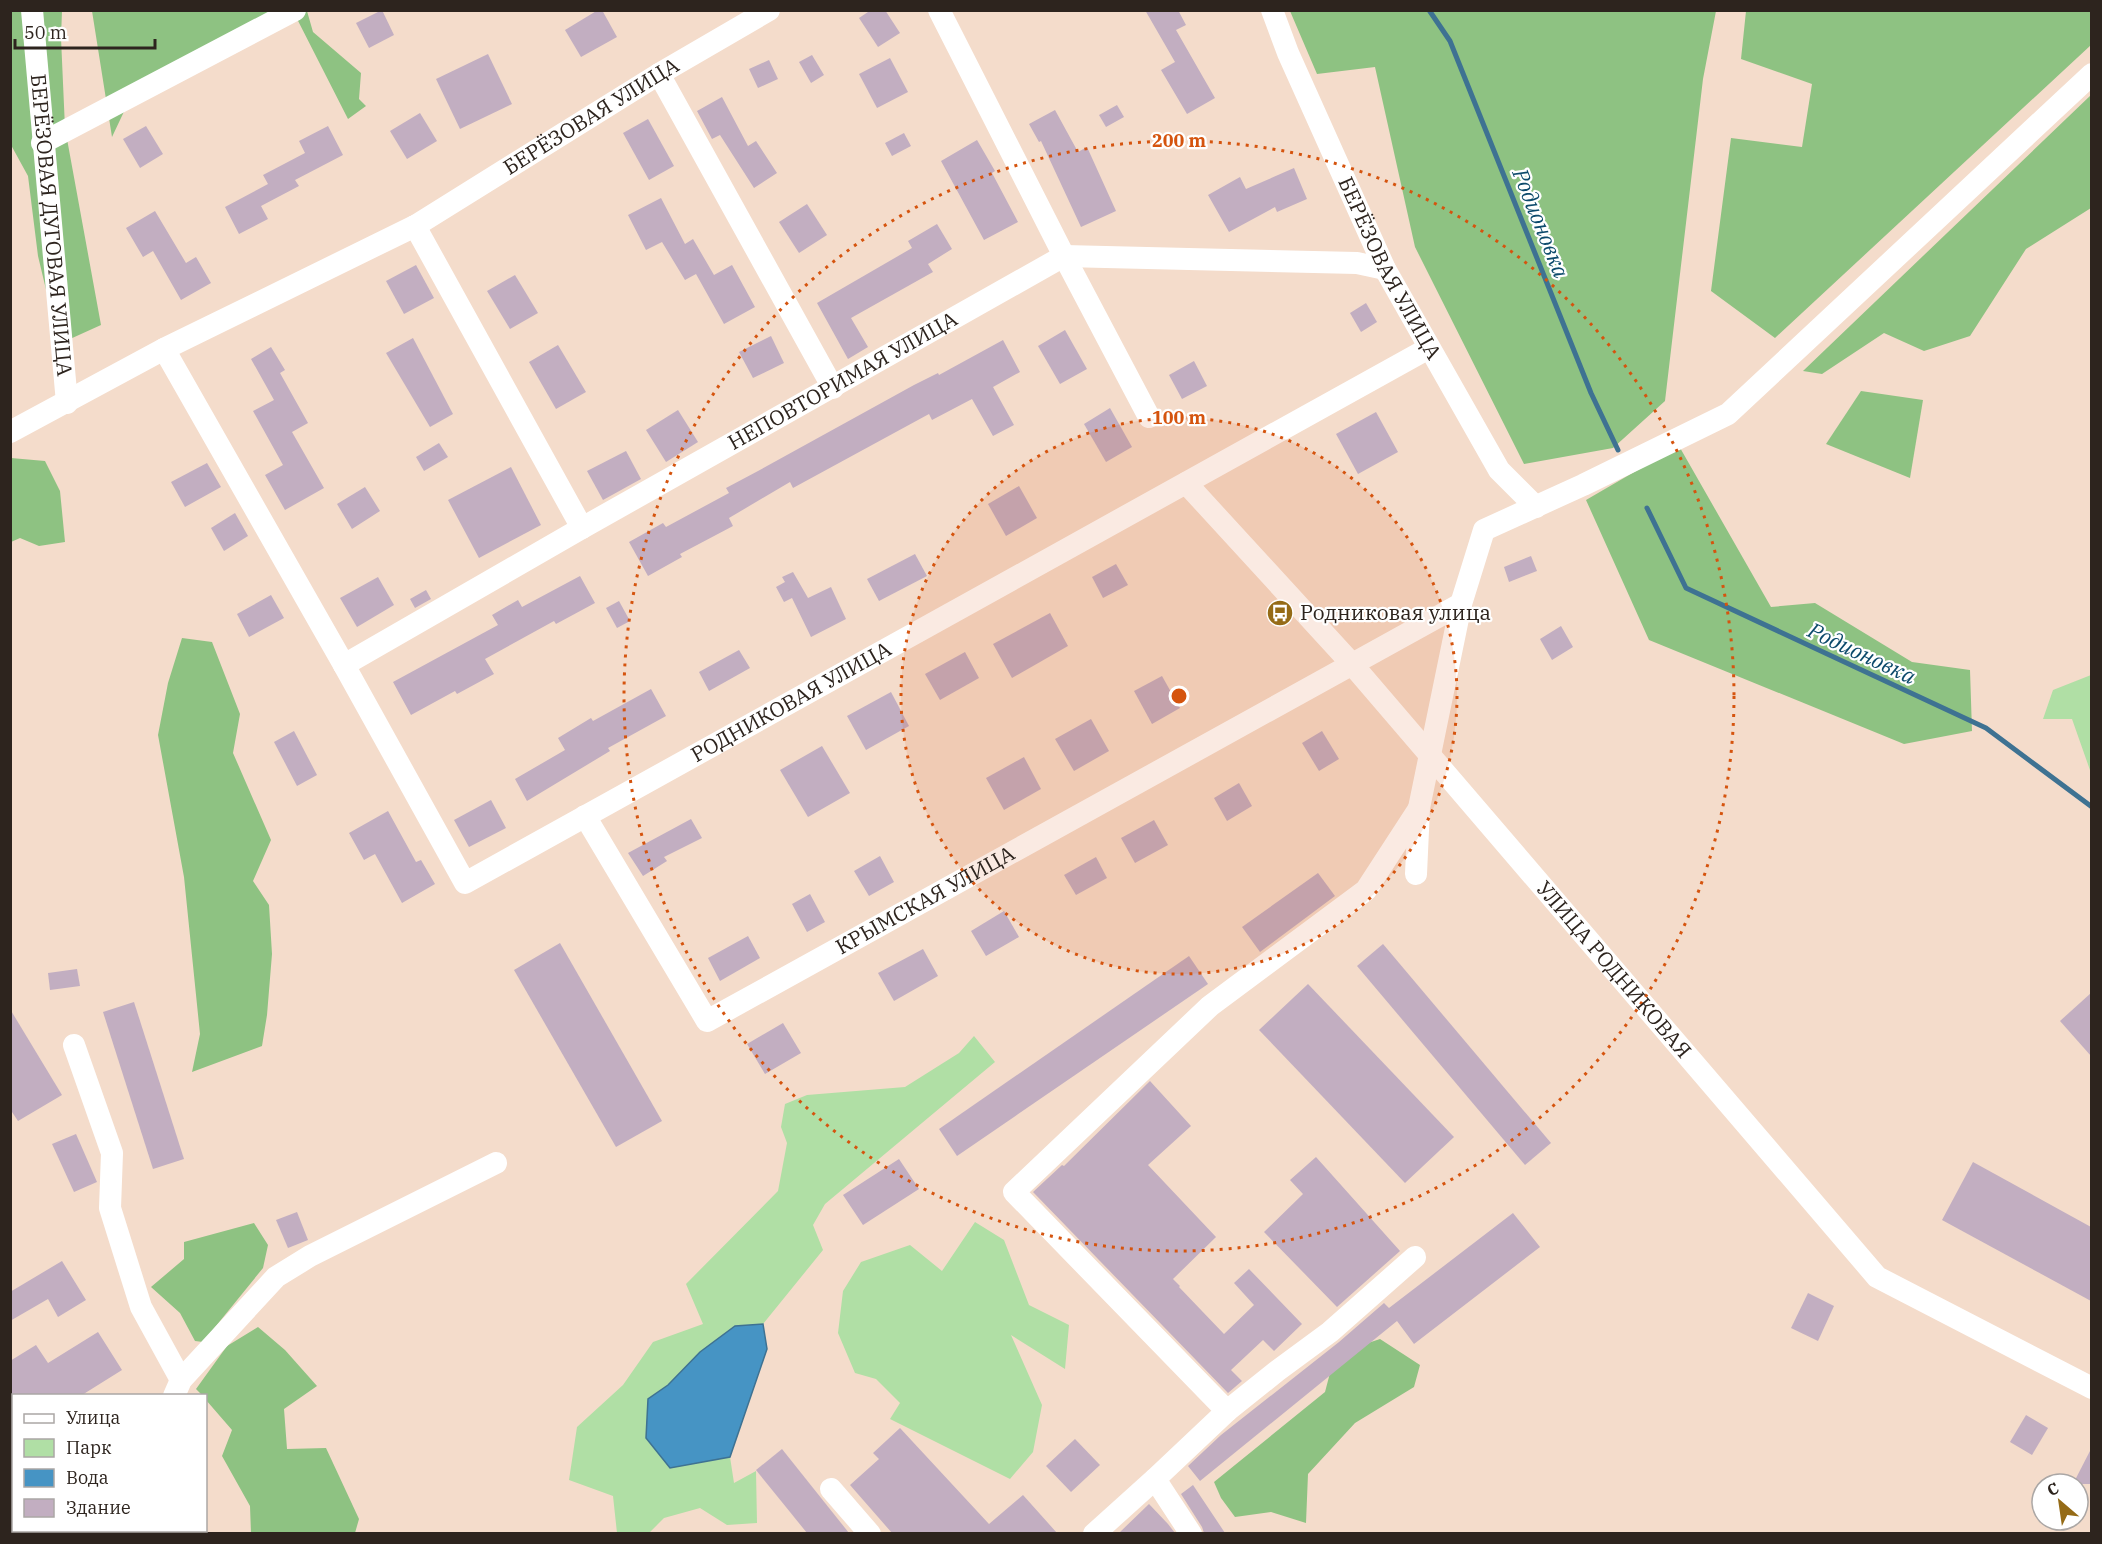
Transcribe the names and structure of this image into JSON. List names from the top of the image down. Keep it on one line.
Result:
{"streets":{"street":["БЕРЁЗОВАЯ УЛИЦА","БЕРЁЗОВАЯ ДУГОВАЯ УЛИЦА","НЕПОВТОРИМАЯ УЛИЦА","РОДНИКОВАЯ УЛИЦА","КРЫМСКАЯ УЛИЦА","УЛИЦА РОДНИКОВАЯ"]},"crossings":[["БЕРЁЗОВАЯ УЛИЦА","БЕРЁЗОВАЯ ДУГОВАЯ УЛИЦА"],["БЕРЁЗОВАЯ УЛИЦА","РОДНИКОВАЯ УЛИЦА"],["НЕПОВТОРИМАЯ УЛИЦА","РОДНИКОВАЯ УЛИЦА"],["РОДНИКОВАЯ УЛИЦА","КРЫМСКАЯ УЛИЦА"],["РОДНИКОВАЯ УЛИЦА","УЛИЦА РОДНИКОВАЯ"],["КРЫМСКАЯ УЛИЦА","УЛИЦА РОДНИКОВАЯ"]],"water":["Родионовка"],"places":{"bus stop":["Родниковая улица"]},"legend":["Улица","Парк","Вода","Здание"],"scale_bar":"50 m","north":"top left","rings":["200 m","100 m"]}
